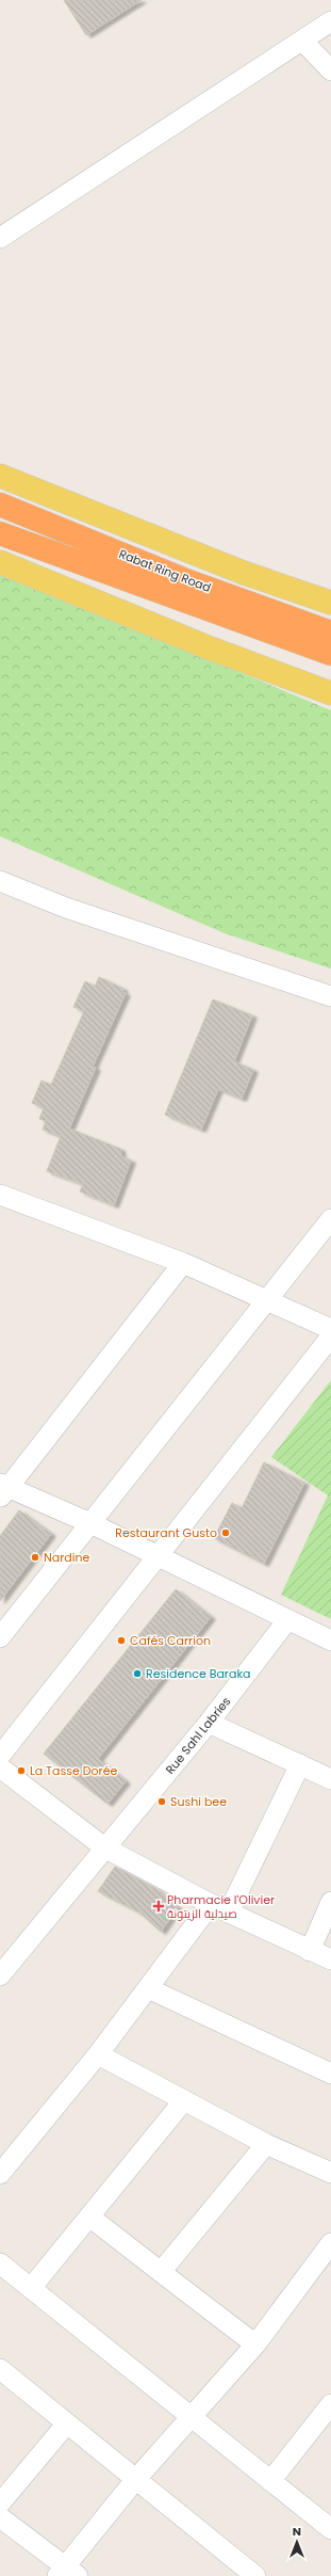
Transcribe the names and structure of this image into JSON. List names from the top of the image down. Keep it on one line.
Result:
{"streets":{"highway":["Rabat Ring Road"],"street":["Rue Sahl Labries"]},"places":{"other":["Restaurant Gusto","Nardine","Cafés Carrion","Residence Baraka","La Tasse Dorée","Sushi bee"],"health":["Pharmacie l'Olivier صيدلية الزيتونة"]},"north":"top"}
